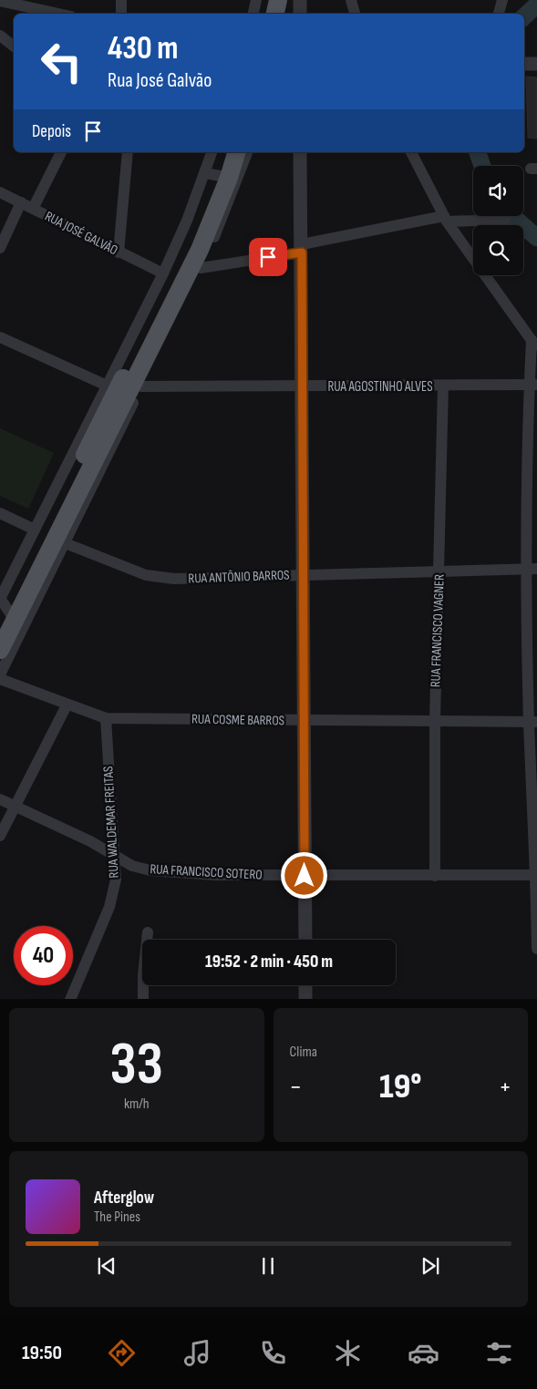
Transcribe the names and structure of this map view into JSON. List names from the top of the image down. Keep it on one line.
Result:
{"streets":{"street":["RUA JOSÉ GALVÃO","RUA AGOSTINHO ALVES","RUA ANTÔNIO BARROS","RUA FRANCISCO VAGNER","RUA COSME BARROS","RUA WALDEMAR FREITAS","RUA FRANCISCO SOTERO"]},"crossings":[["RUA AGOSTINHO ALVES","RUA FRANCISCO VAGNER"],["RUA ANTÔNIO BARROS","RUA FRANCISCO VAGNER"],["RUA FRANCISCO VAGNER","RUA COSME BARROS"],["RUA FRANCISCO VAGNER","RUA FRANCISCO SOTERO"],["RUA COSME BARROS","RUA WALDEMAR FREITAS"],["RUA WALDEMAR FREITAS","RUA FRANCISCO SOTERO"]],"page":{"turn":["430 m","Rua José Galvão"],"then":"Depois","limit":"40","trip":"19:52 · 2 min · 450 m","tile":[["33","km/h"],"Clima"],"heat":["−","19°","+"],"song":["Afterglow","The Pines"],"tabs":"19:50"}}
